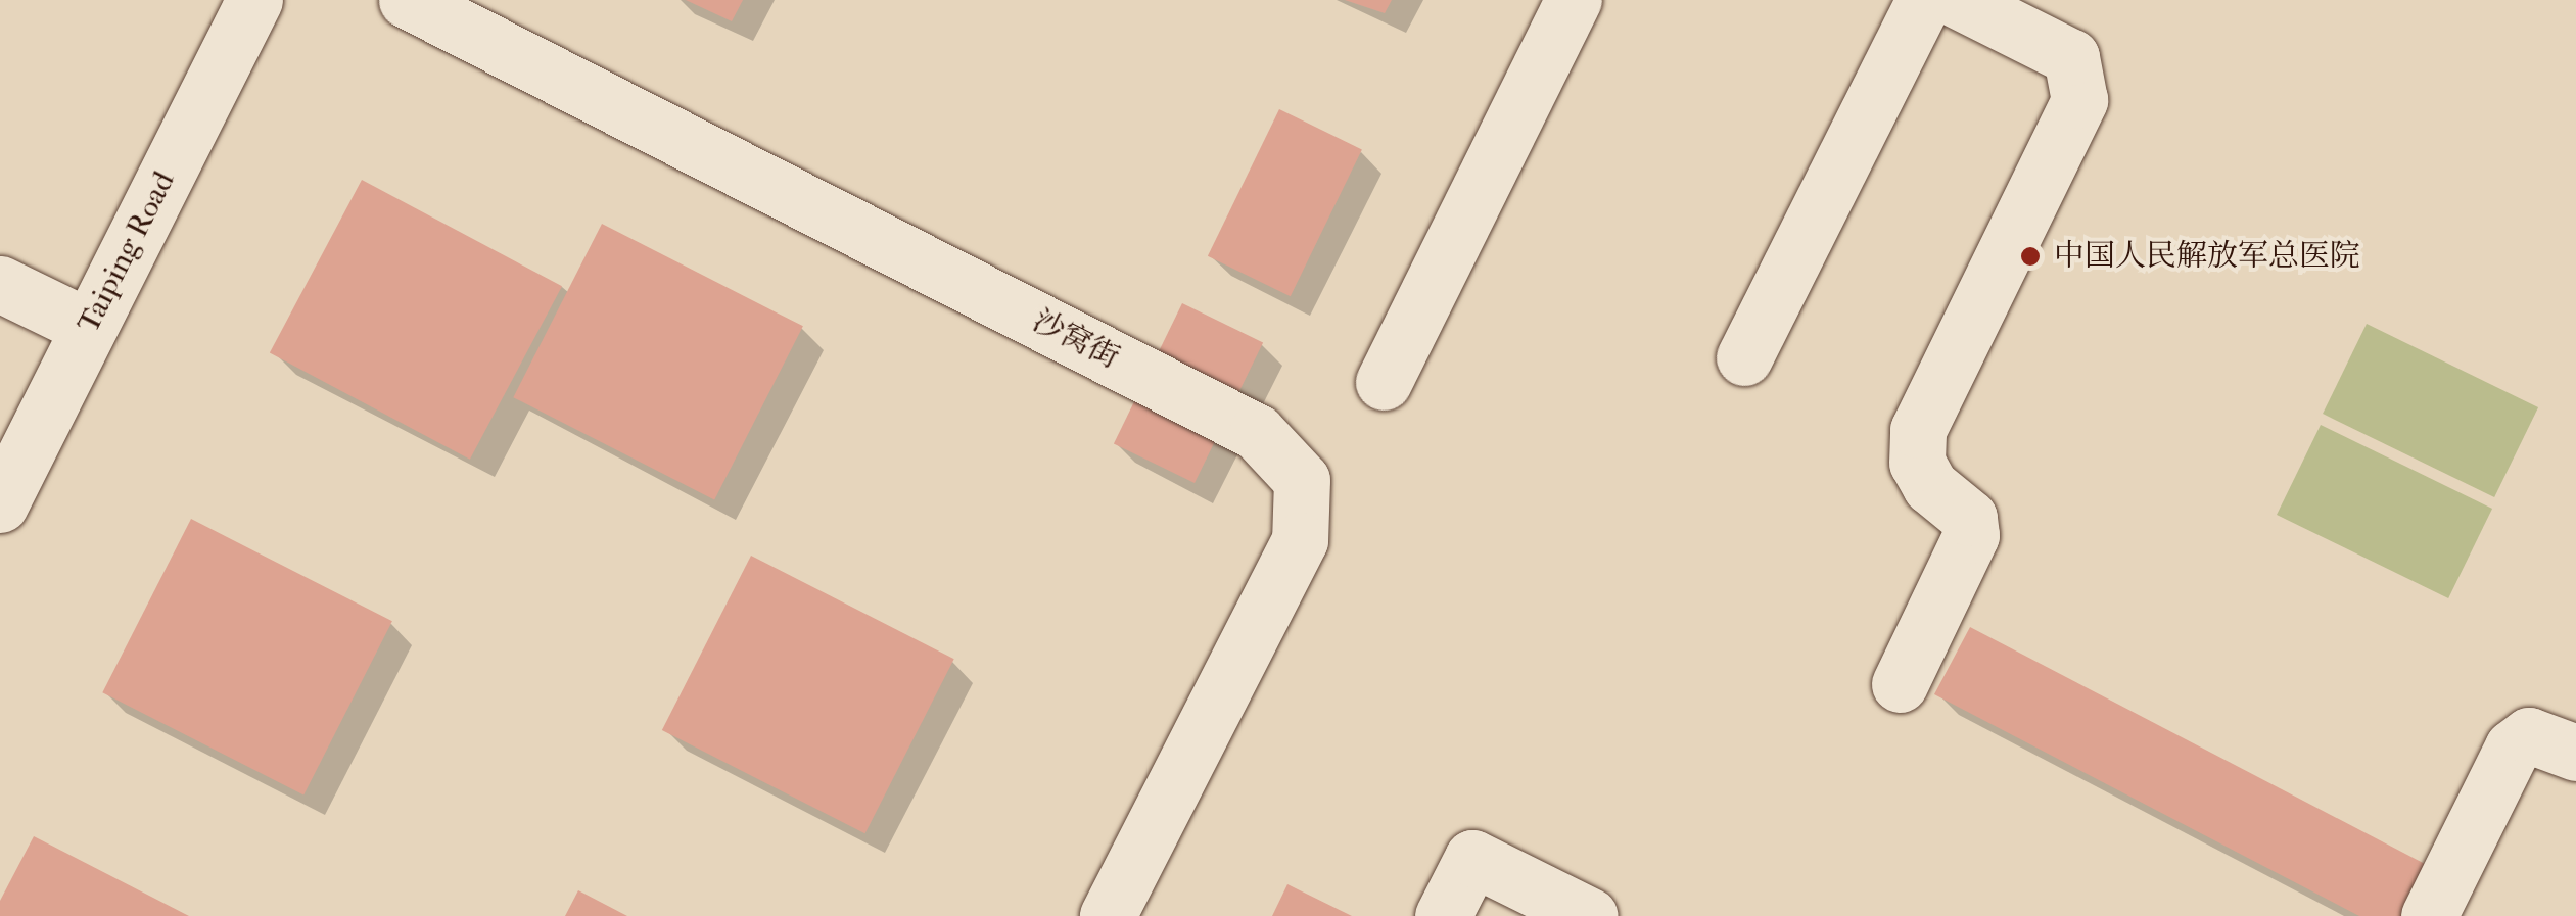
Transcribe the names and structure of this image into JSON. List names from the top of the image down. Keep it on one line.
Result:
{"streets":{"street":["Taiping Road","沙窝街"]},"places":["中国人民解放军总医院"]}
